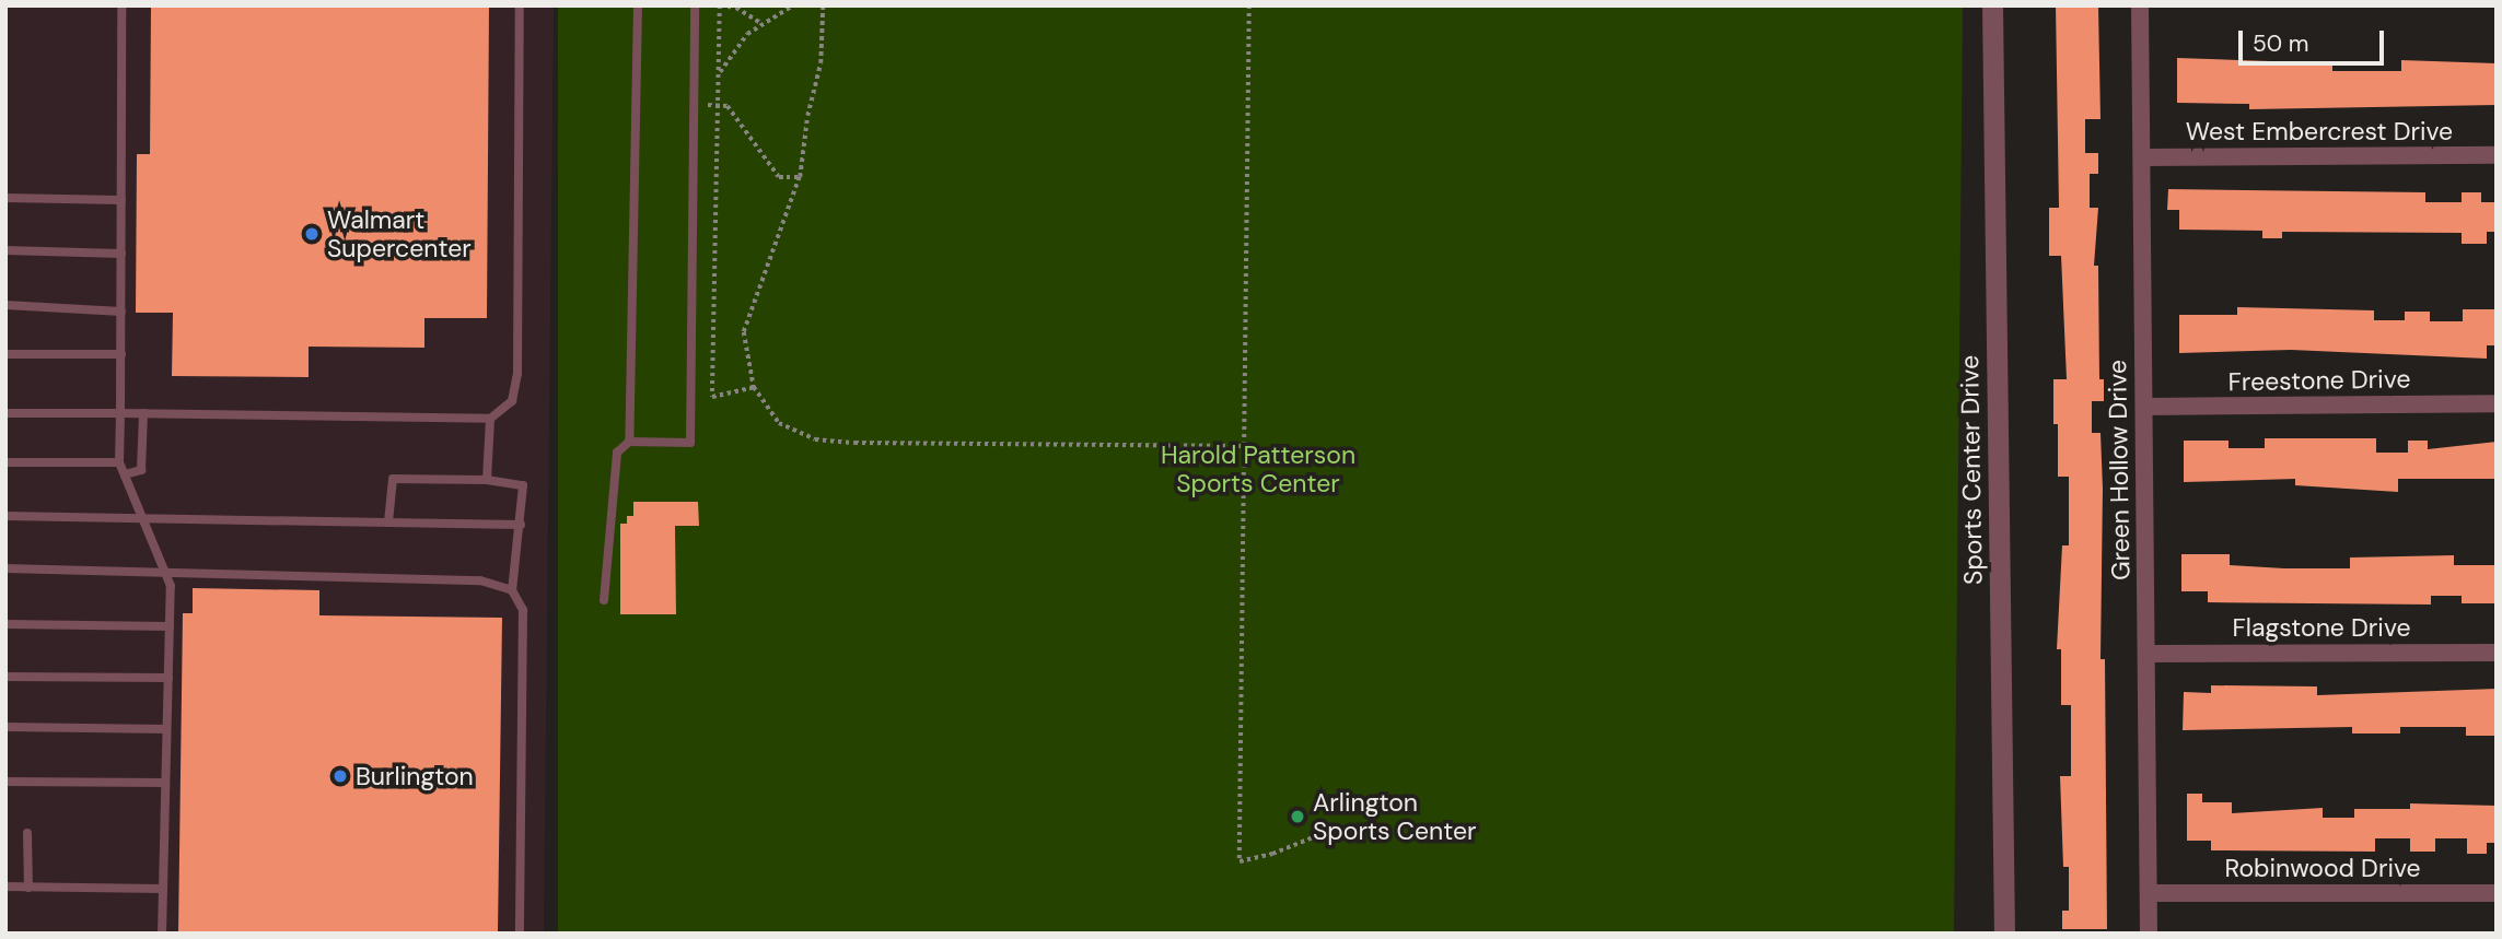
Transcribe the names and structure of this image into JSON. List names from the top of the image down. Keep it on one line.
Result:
{"streets":{"street":["West Embercrest Drive","Freestone Drive","Sports Center Drive","Green Hollow Drive","Flagstone Drive","Robinwood Drive"]},"crossings":[["West Embercrest Drive","Green Hollow Drive"],["Freestone Drive","Green Hollow Drive"],["Green Hollow Drive","Flagstone Drive"],["Green Hollow Drive","Robinwood Drive"]],"parks":["Harold Patterson Sports Center"],"places":["Walmart Supercenter","Burlington","Arlington Sports Center"],"scale_bar":"50 m"}
